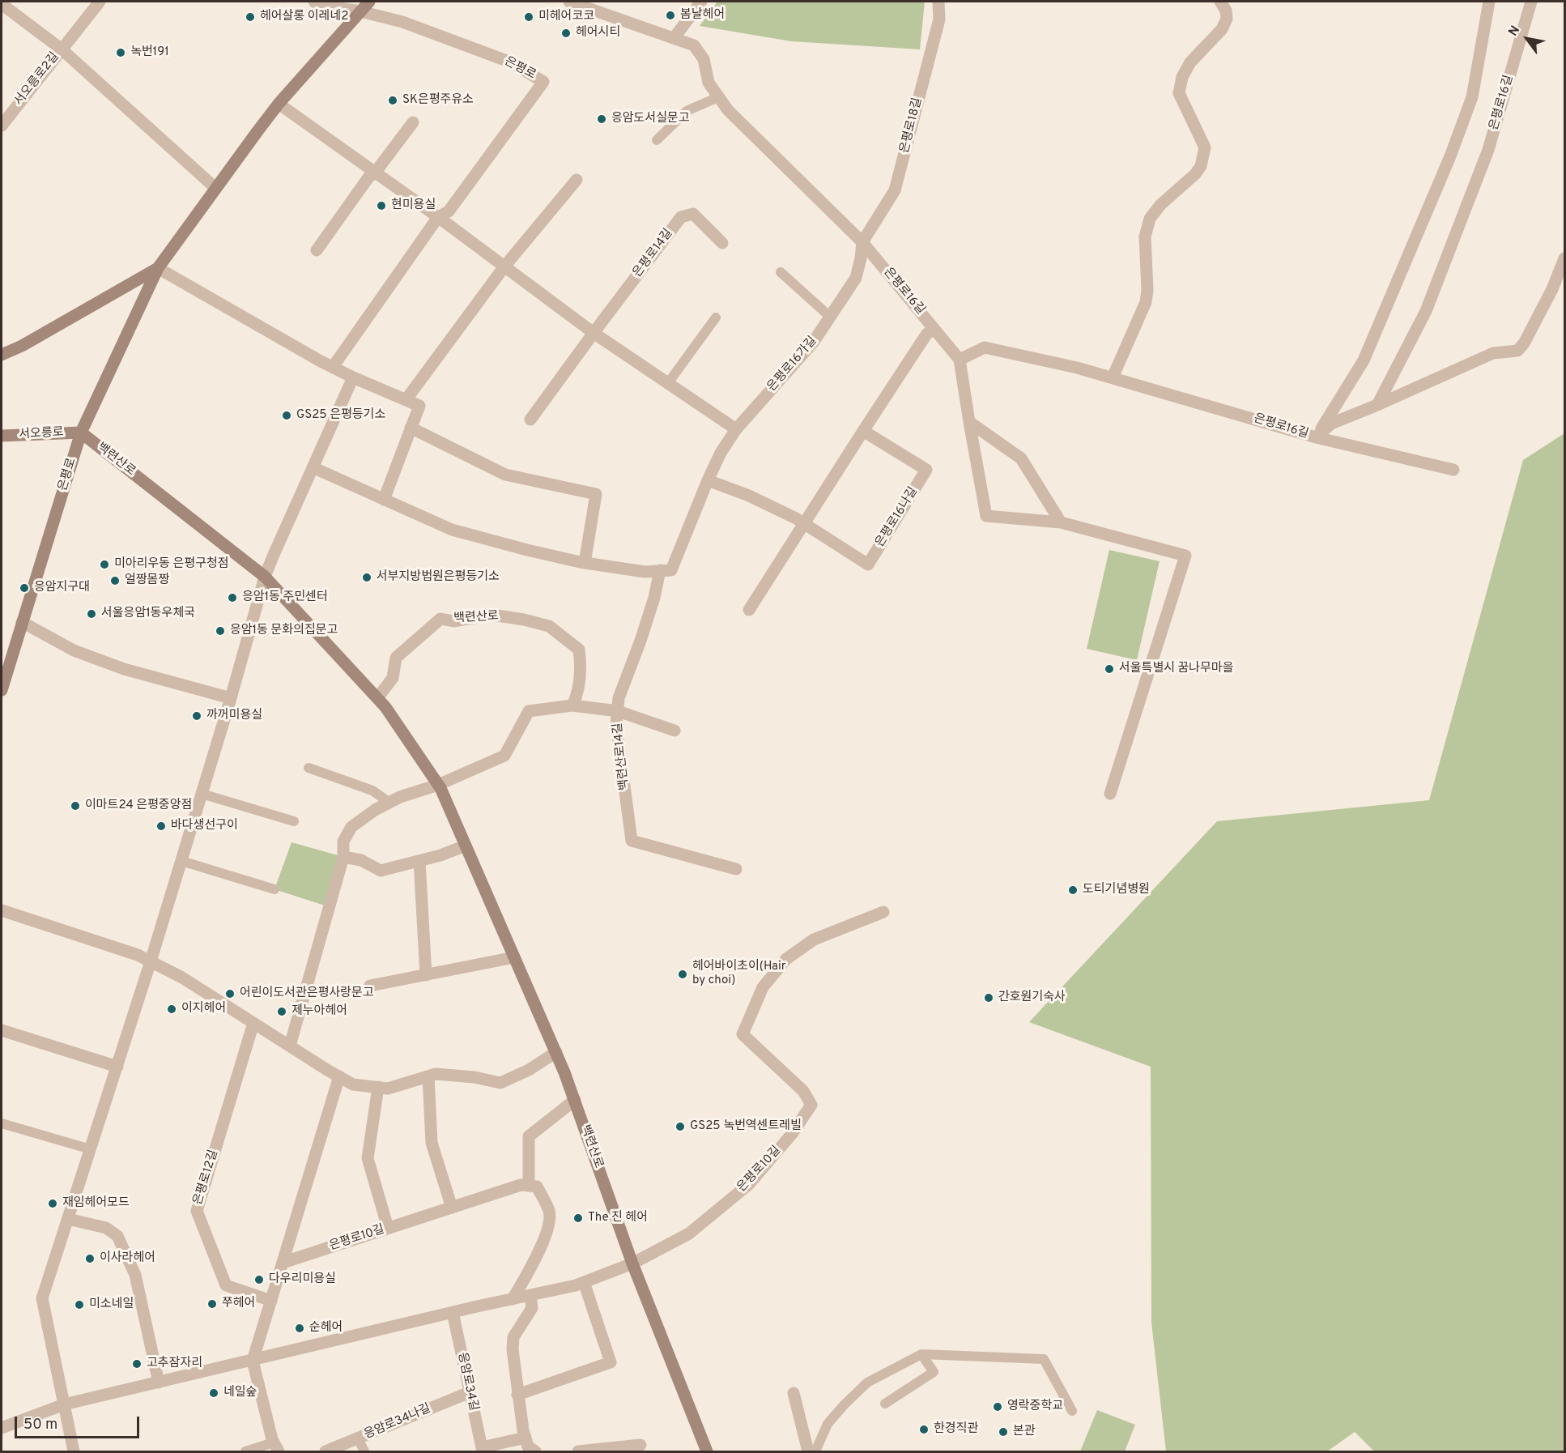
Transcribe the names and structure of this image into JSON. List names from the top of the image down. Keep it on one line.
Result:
{"streets":{"main road":["은평로","서오릉로","백련산로"],"street":["서오릉로2길","은평로16길","은평로18길","은평로14길","은평로16가길","은평로16나길","백련산로14길","은평로10길","은평로12길","응암로34길","응암로34나길"]},"crossings":[["은평로","서오릉로"],["은평로","백련산로"],["은평로16길","은평로18길"],["은평로16길","은평로16가길"],["은평로18길","은평로16가길"],["은평로16가길","은평로16나길"],["서오릉로","백련산로"],["백련산로","은평로10길"],["은평로10길","응암로34길"],["응암로34길","응암로34나길"]],"places":["봄날헤어","헤어살롱 이레네2","미헤어코코","헤어시티","녹번191","SK은평주유소","응암도서실문고","현미용실","GS25 은평등기소","미아리우동 은평구청점","서부지방법원은평등기소","얼짱몸짱","응암지구대","응암1동 주민센터","서울응암1동우체국","응암1동 문화의집문고","서울특별시 꿈나무마을","까꺼미용실","이마트24 은평중앙점","바다생선구이","도티기념병원","헤어바이초이(Hair by choi)","어린이도서관은평사랑문고","간호원기숙사","이지헤어","제누아헤어","GS25 녹번역센트레빌","재임헤어모드","The 진 헤어","이사라헤어","다우리미용실","쭈헤어","미소네일","순헤어","고추잠자리","네일숲","영락중학교","한경직관","본관"],"scale_bar":"50 m","north":"top left"}
